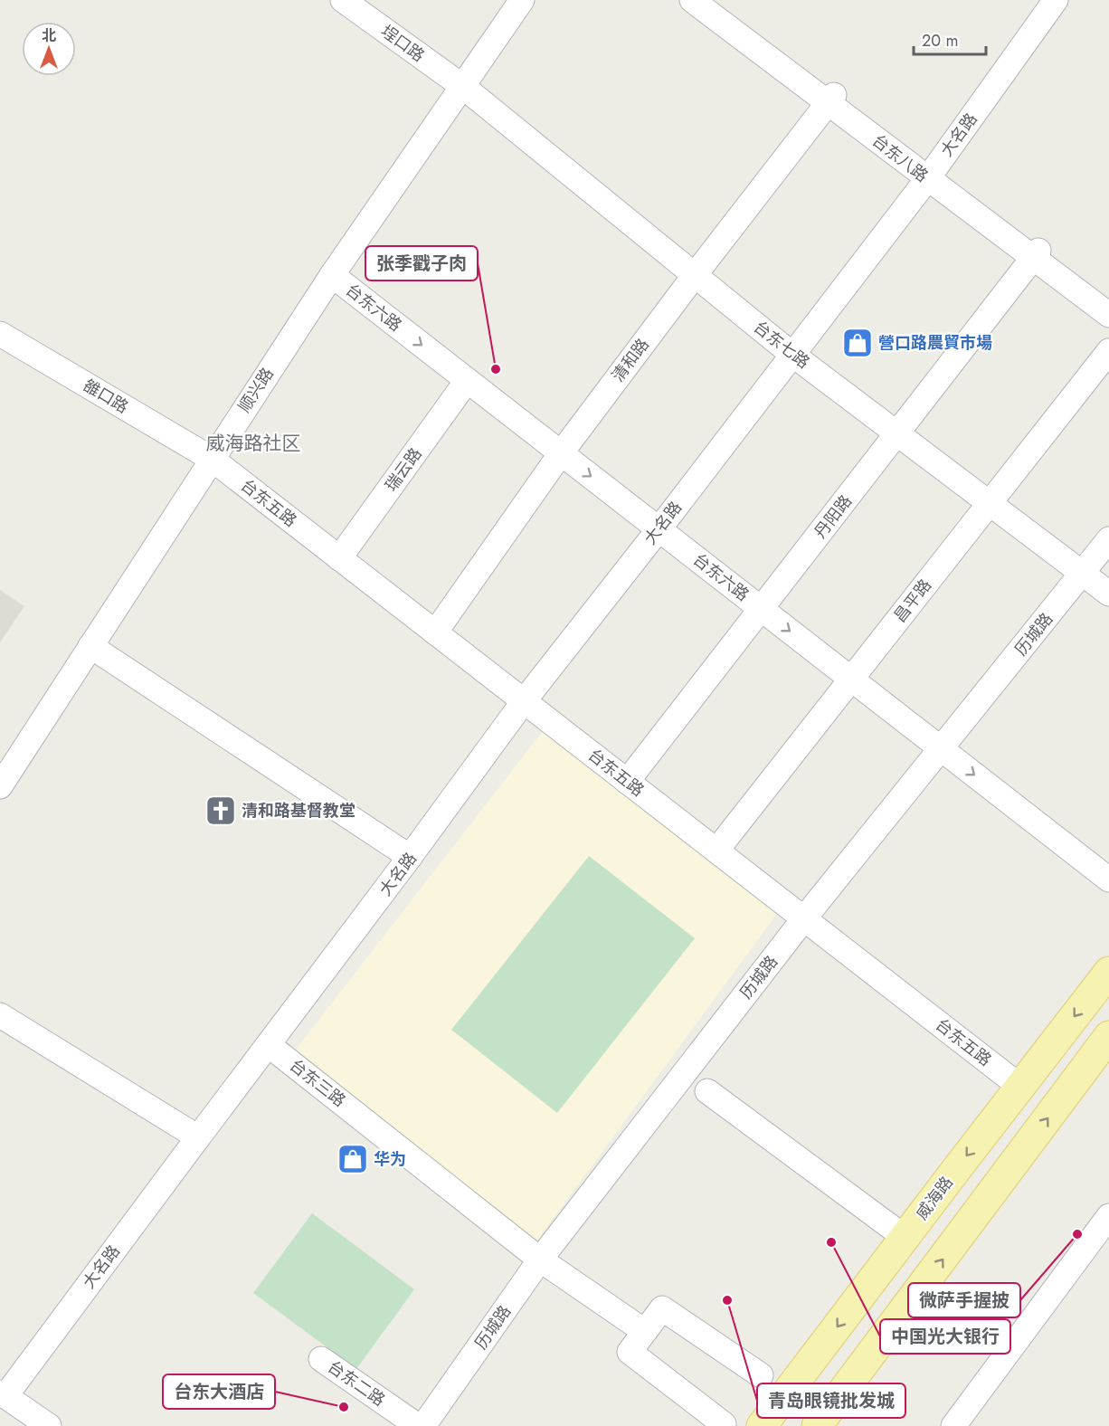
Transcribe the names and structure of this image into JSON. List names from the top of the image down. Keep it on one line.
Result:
{"streets":{"main road":["威海路"],"street":["埕口路","大名路","台东八路","台东六路","台东七路","清和路","顺兴路","雒口路","瑞云路","台东五路","丹阳路","昌平路","历城路","台东三路","台东二路"]},"crossings":[["埕口路","台东七路"],["埕口路","顺兴路"],["大名路","台东八路"],["大名路","台东六路"],["大名路","台东七路"],["大名路","台东五路"],["大名路","台东三路"],["台东八路","清和路"],["台东八路","丹阳路"],["台东六路","清和路"],["台东六路","顺兴路"],["台东六路","瑞云路"],["台东六路","丹阳路"],["台东六路","昌平路"],["台东六路","历城路"],["台东七路","清和路"],["台东七路","顺兴路"],["台东七路","丹阳路"],["台东七路","昌平路"],["台东七路","历城路"],["清和路","台东五路"],["顺兴路","雒口路"],["顺兴路","台东五路"],["雒口路","台东五路"],["瑞云路","台东五路"],["台东五路","丹阳路"],["台东五路","昌平路"],["台东五路","历城路"],["台东五路","威海路"],["历城路","台东三路"]],"one_way":["台东六路"],"districts":["威海路社区"],"places":{"shop":["營口路農貿市場","华为"],"other":["张季戳子肉","微萨手握披","中国光大银行","青岛眼镜批发城","台东大酒店"],"church":["清和路基督教堂"]},"scale_bar":"20 m","north":"top"}
